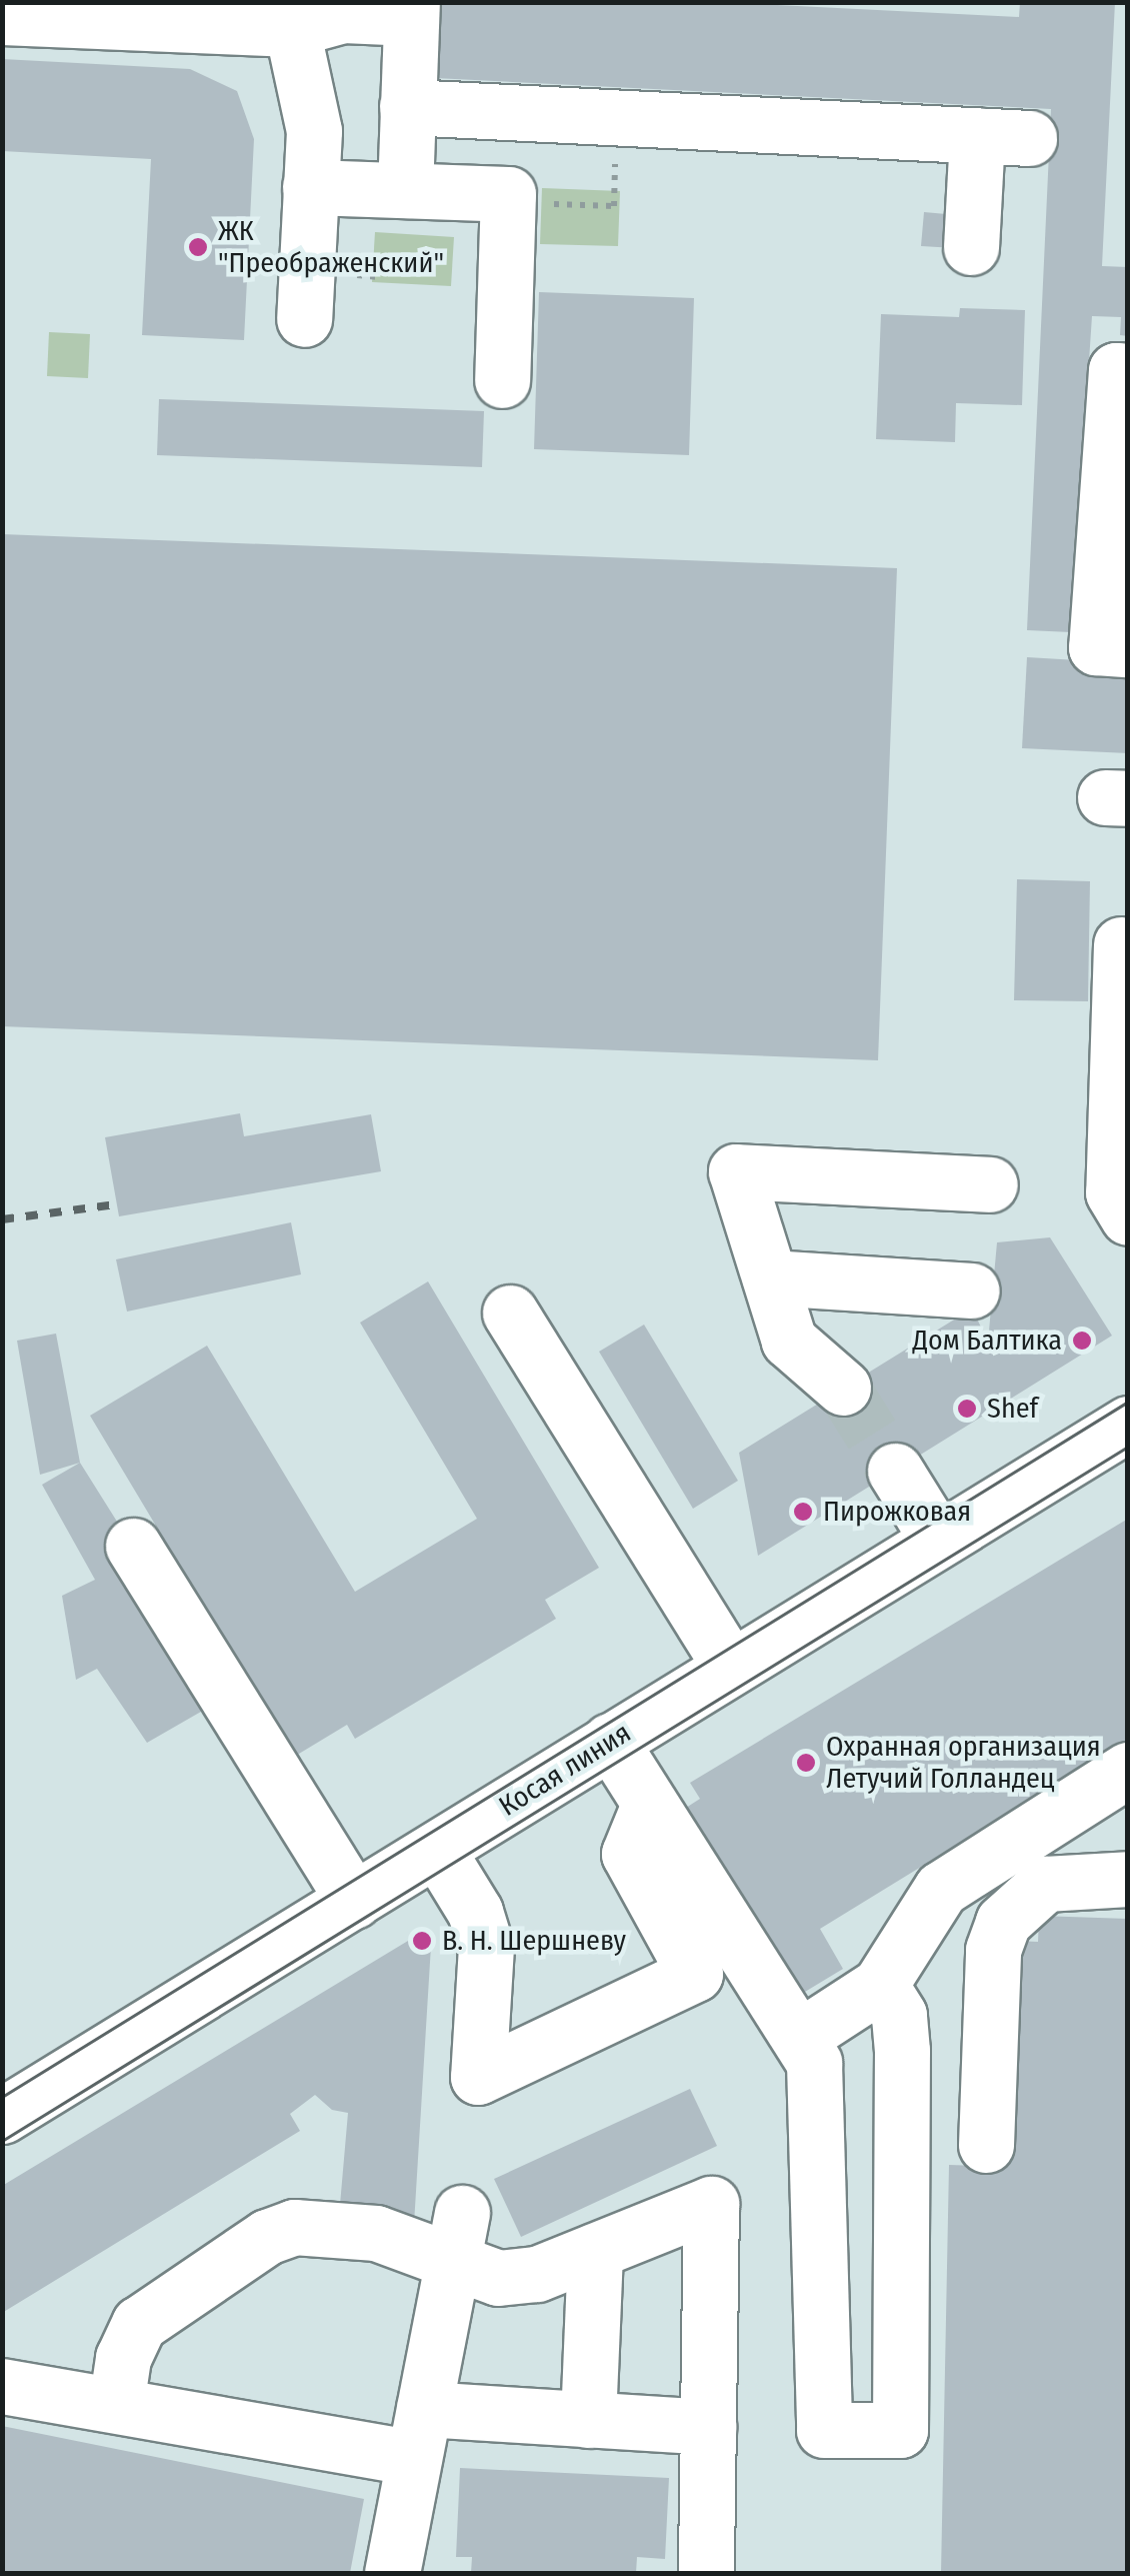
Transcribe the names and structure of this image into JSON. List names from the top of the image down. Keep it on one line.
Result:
{"streets":{"street":["Косая линия"]},"places":["ЖК \"Преображенский\"","Дом Балтика","Shef","Пирожковая","Охранная организация Летучий Голландец","В. Н. Шершневу"]}
